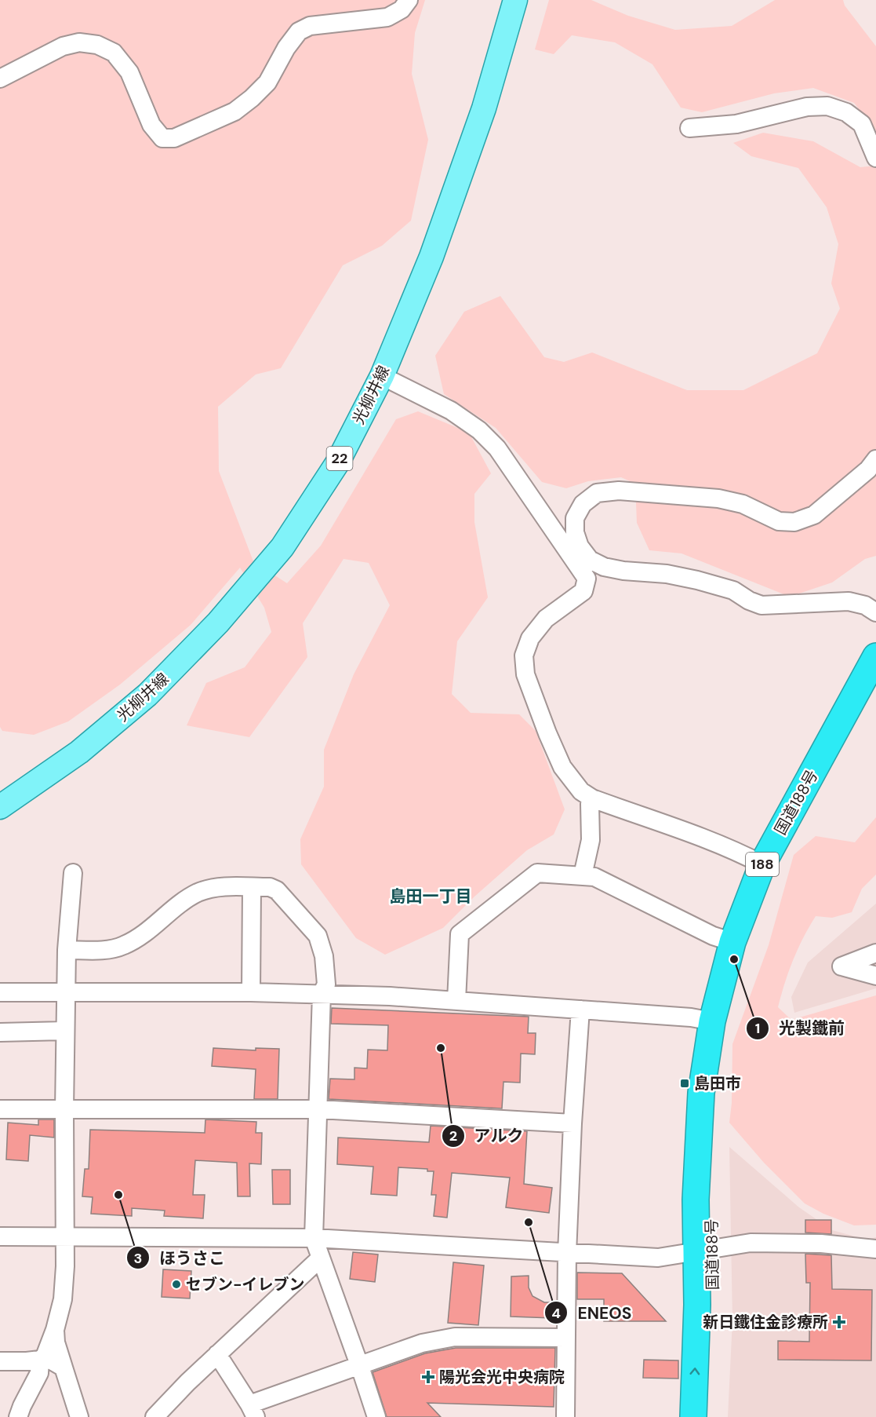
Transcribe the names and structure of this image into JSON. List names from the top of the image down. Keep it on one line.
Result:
{"streets":{"highway":["国道188号","188"],"main road":["光柳井線","22"]},"districts":["島田一丁目"],"places":{"other":["光製鐵前","アルク","ほうさこ","ENEOS","セブン-イレブン"],"transit":["島田市"],"health":["新日鐵住金診療所","陽光会光中央病院"]}}
